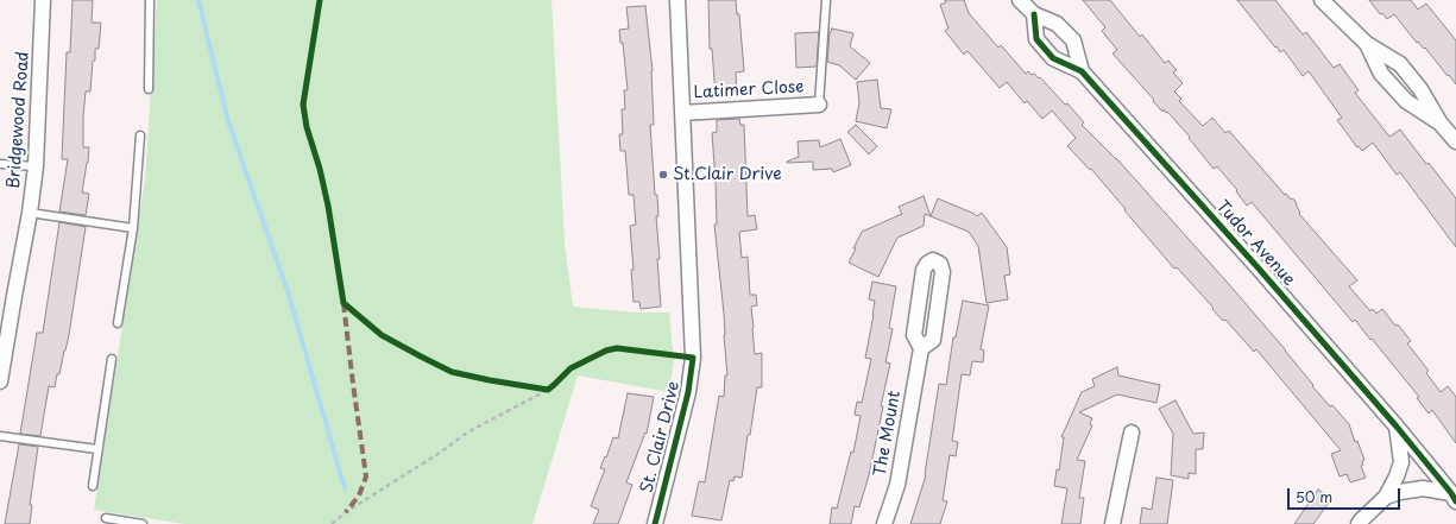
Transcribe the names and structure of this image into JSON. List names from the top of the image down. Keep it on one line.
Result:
{"streets":{"street":["Latimer Close","Bridgewood Road","Tudor Avenue","The Mount","St. Clair Drive"]},"crossings":[["Latimer Close","St. Clair Drive"]],"places":["St.Clair Drive"],"scale_bar":"50 m"}
